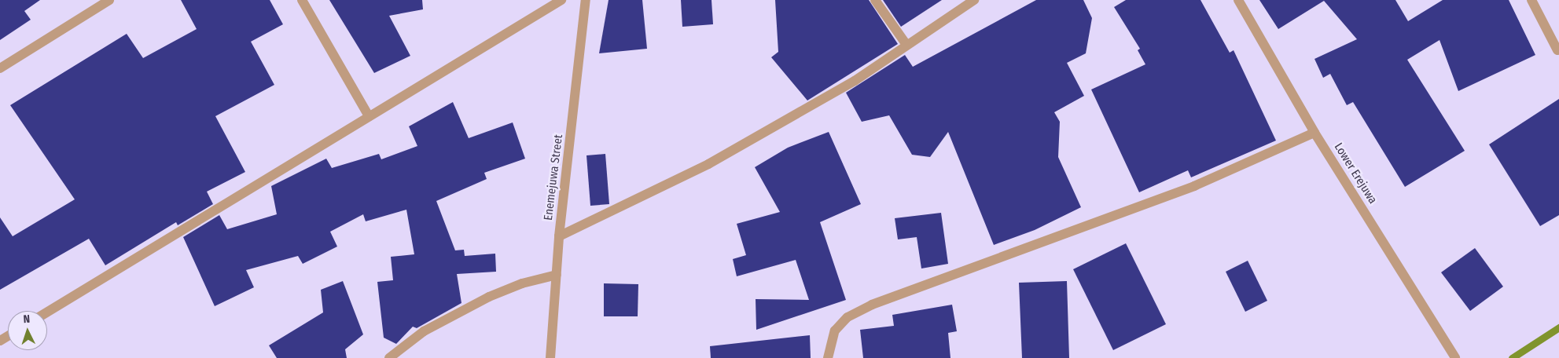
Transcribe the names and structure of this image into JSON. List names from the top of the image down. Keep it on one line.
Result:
{"streets":{"street":["Lower Erejuwa","Enemejuwa Street"]},"north":"top"}
